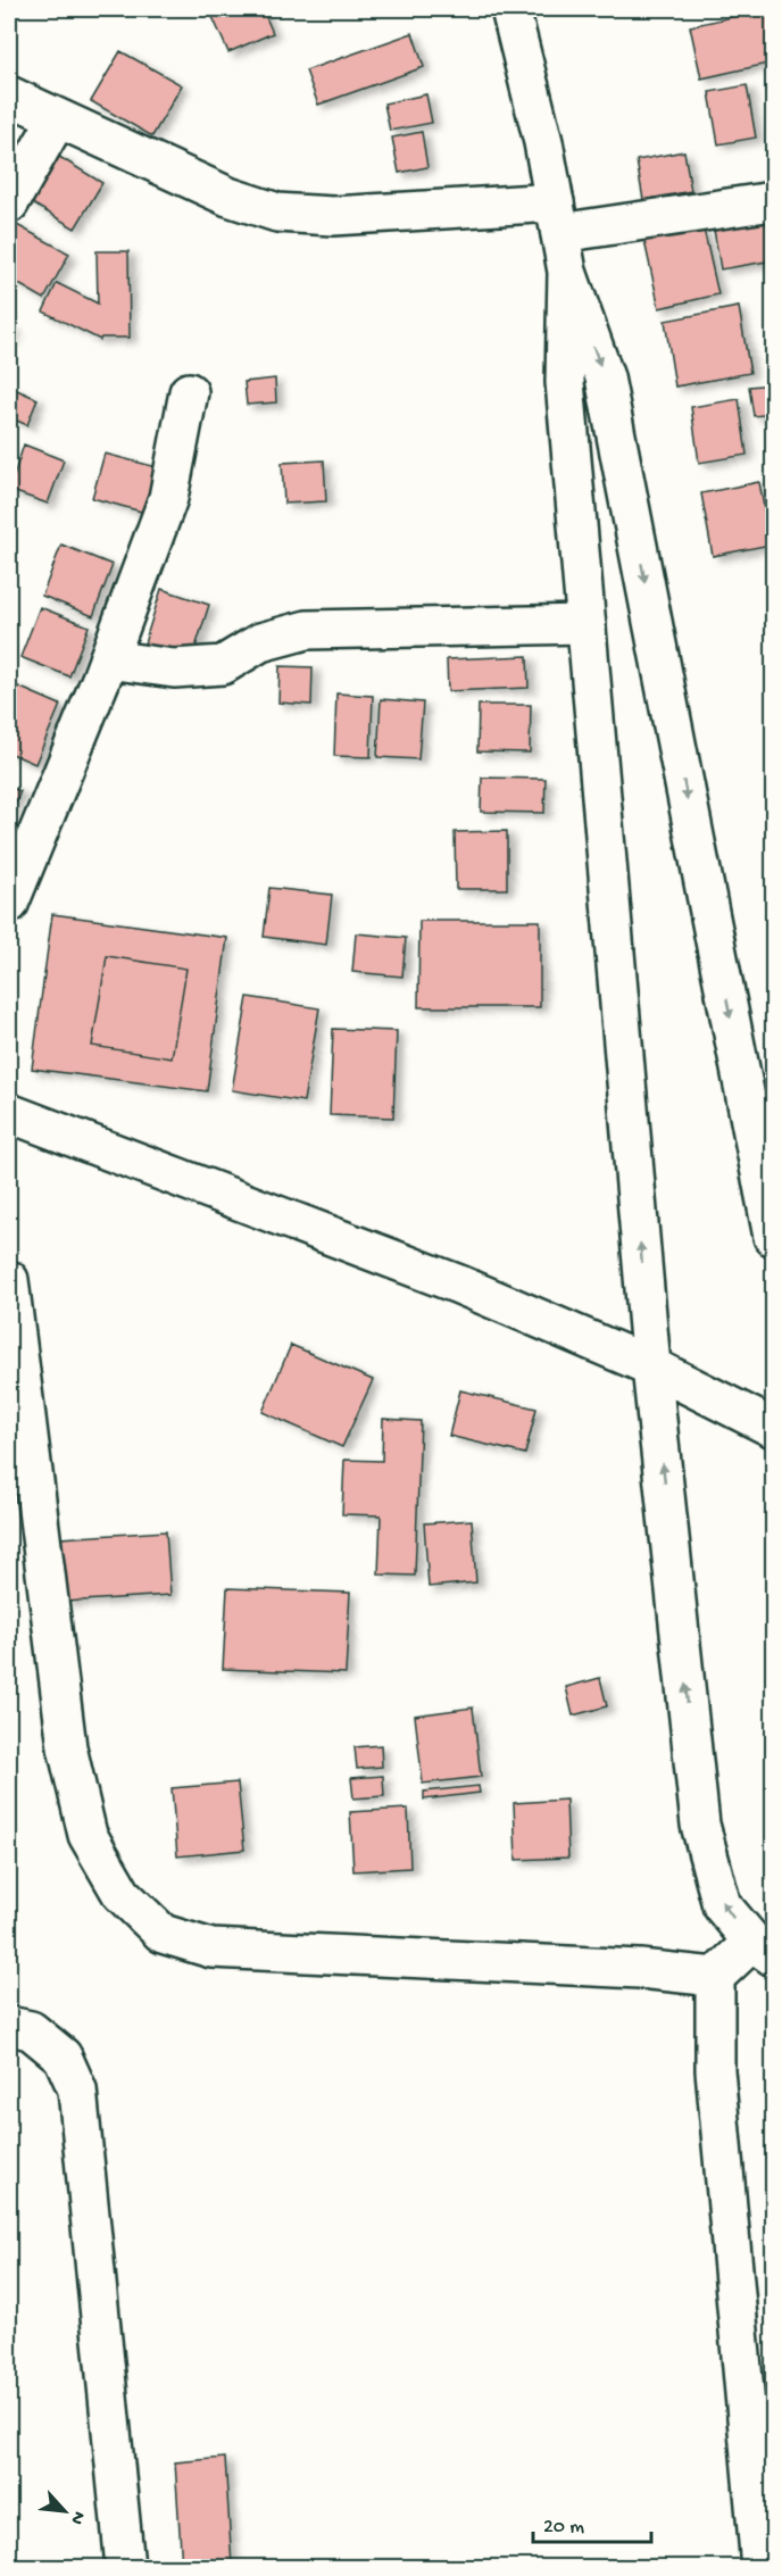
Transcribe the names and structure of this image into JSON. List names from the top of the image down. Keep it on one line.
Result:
{"scale_bar":"20 m","north":"bottom right"}
